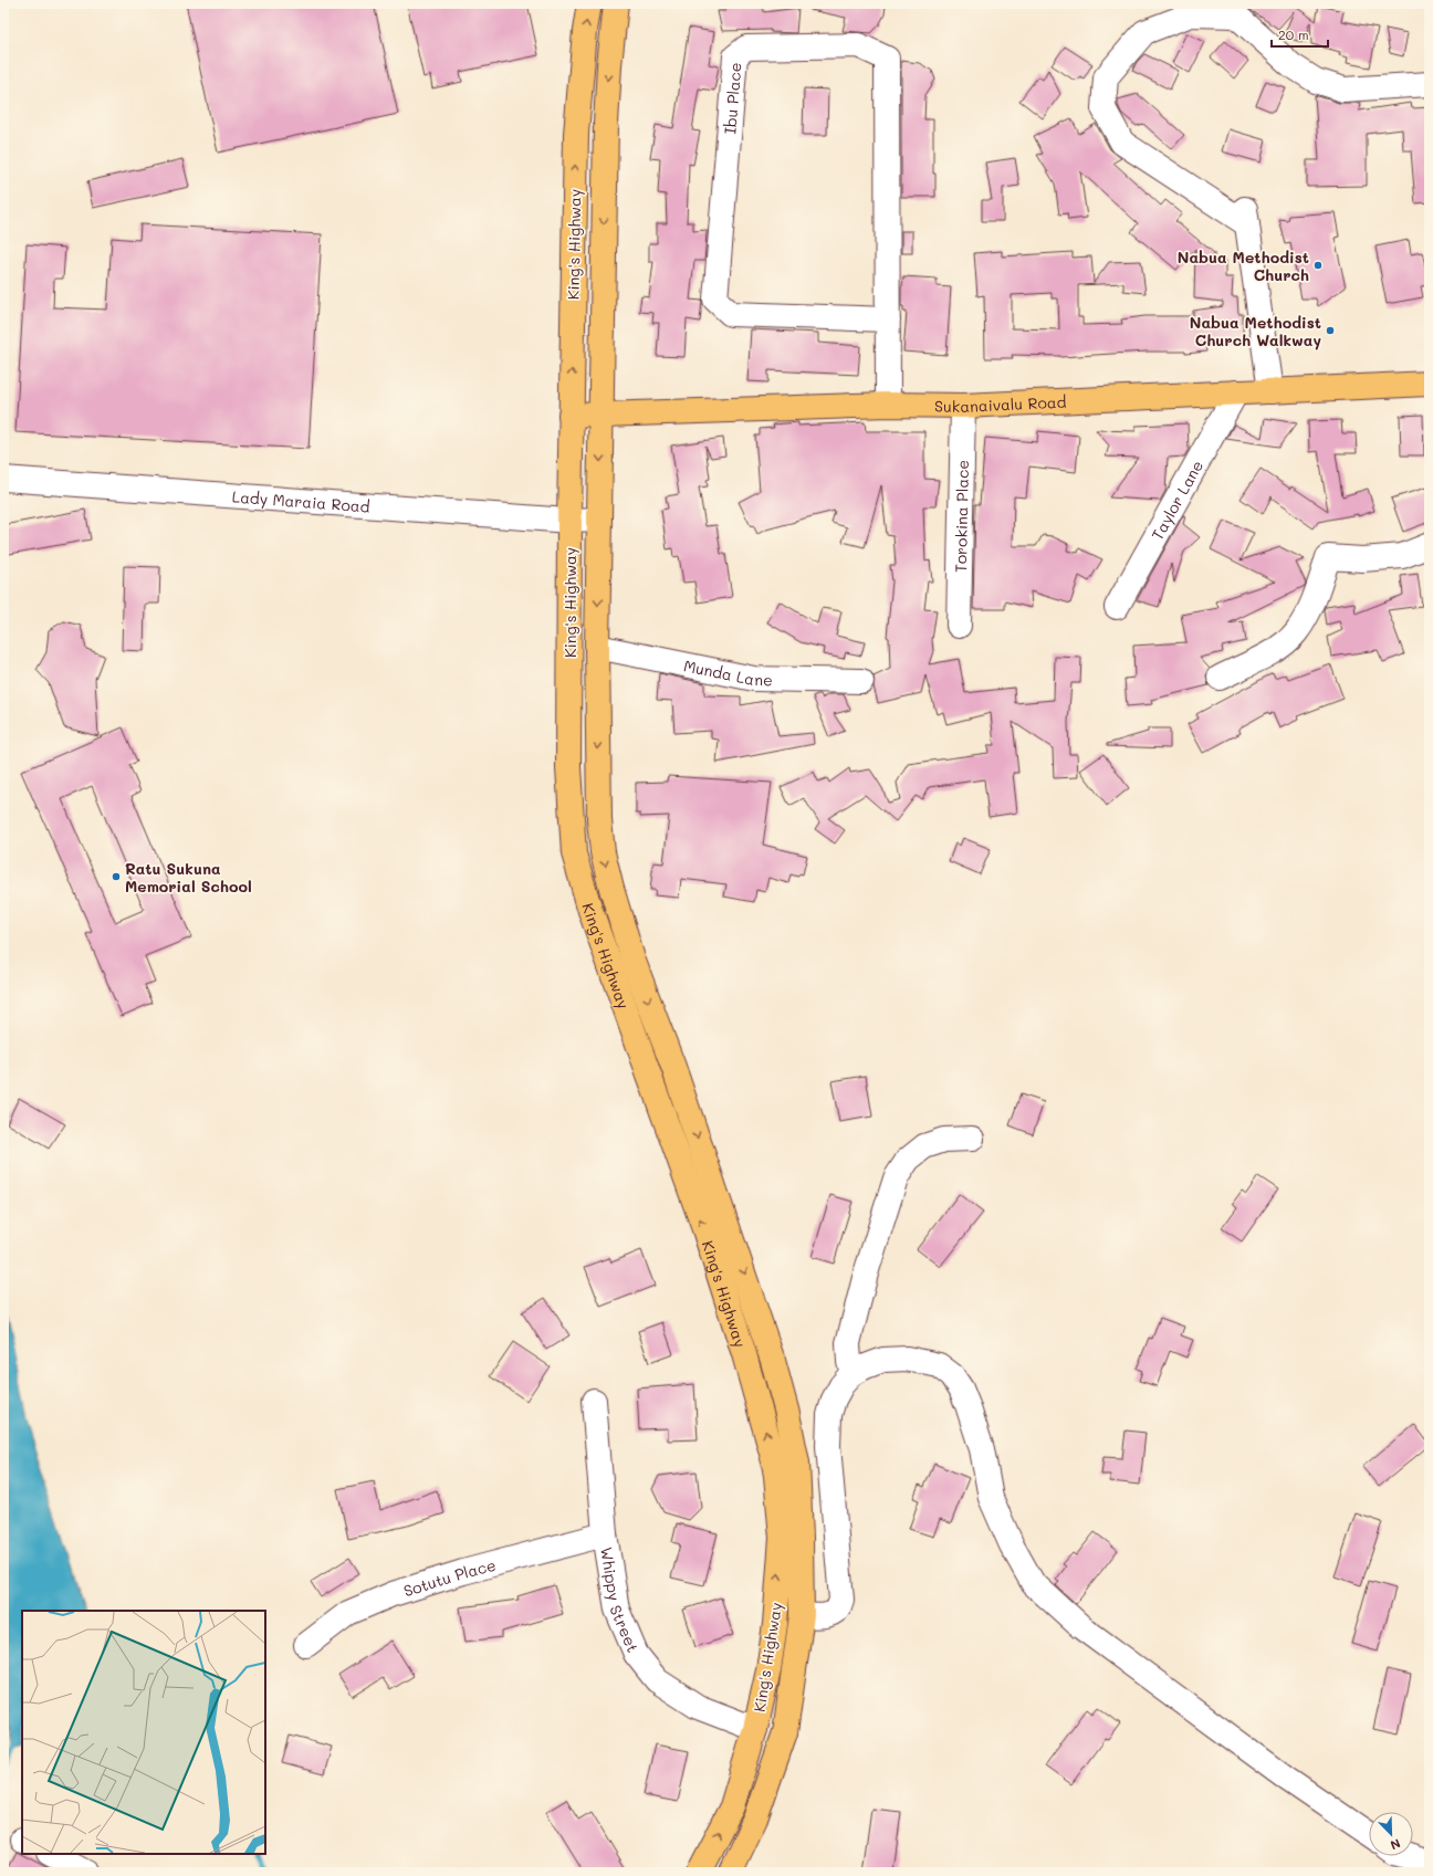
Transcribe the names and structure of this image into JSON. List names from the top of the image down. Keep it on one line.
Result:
{"streets":{"main road":["King's Highway","Sukanaivalu Road"],"street":["Ibu Place","Taylor Lane","Lady Maraia Road","Torokina Place","Munda Lane","Sotutu Place","Whippy Street"]},"crossings":[["Ibu Place","Sukanaivalu Road"],["King's Highway","Sukanaivalu Road"],["King's Highway","Lady Maraia Road"],["King's Highway","Munda Lane"],["King's Highway","Whippy Street"],["Sukanaivalu Road","Taylor Lane"],["Sukanaivalu Road","Torokina Place"],["Sotutu Place","Whippy Street"]],"places":["Nabua Methodist Church","Nabua Methodist Church Walkway","Ratu Sukuna Memorial School"],"scale_bar":"20 m","north":"bottom right"}
